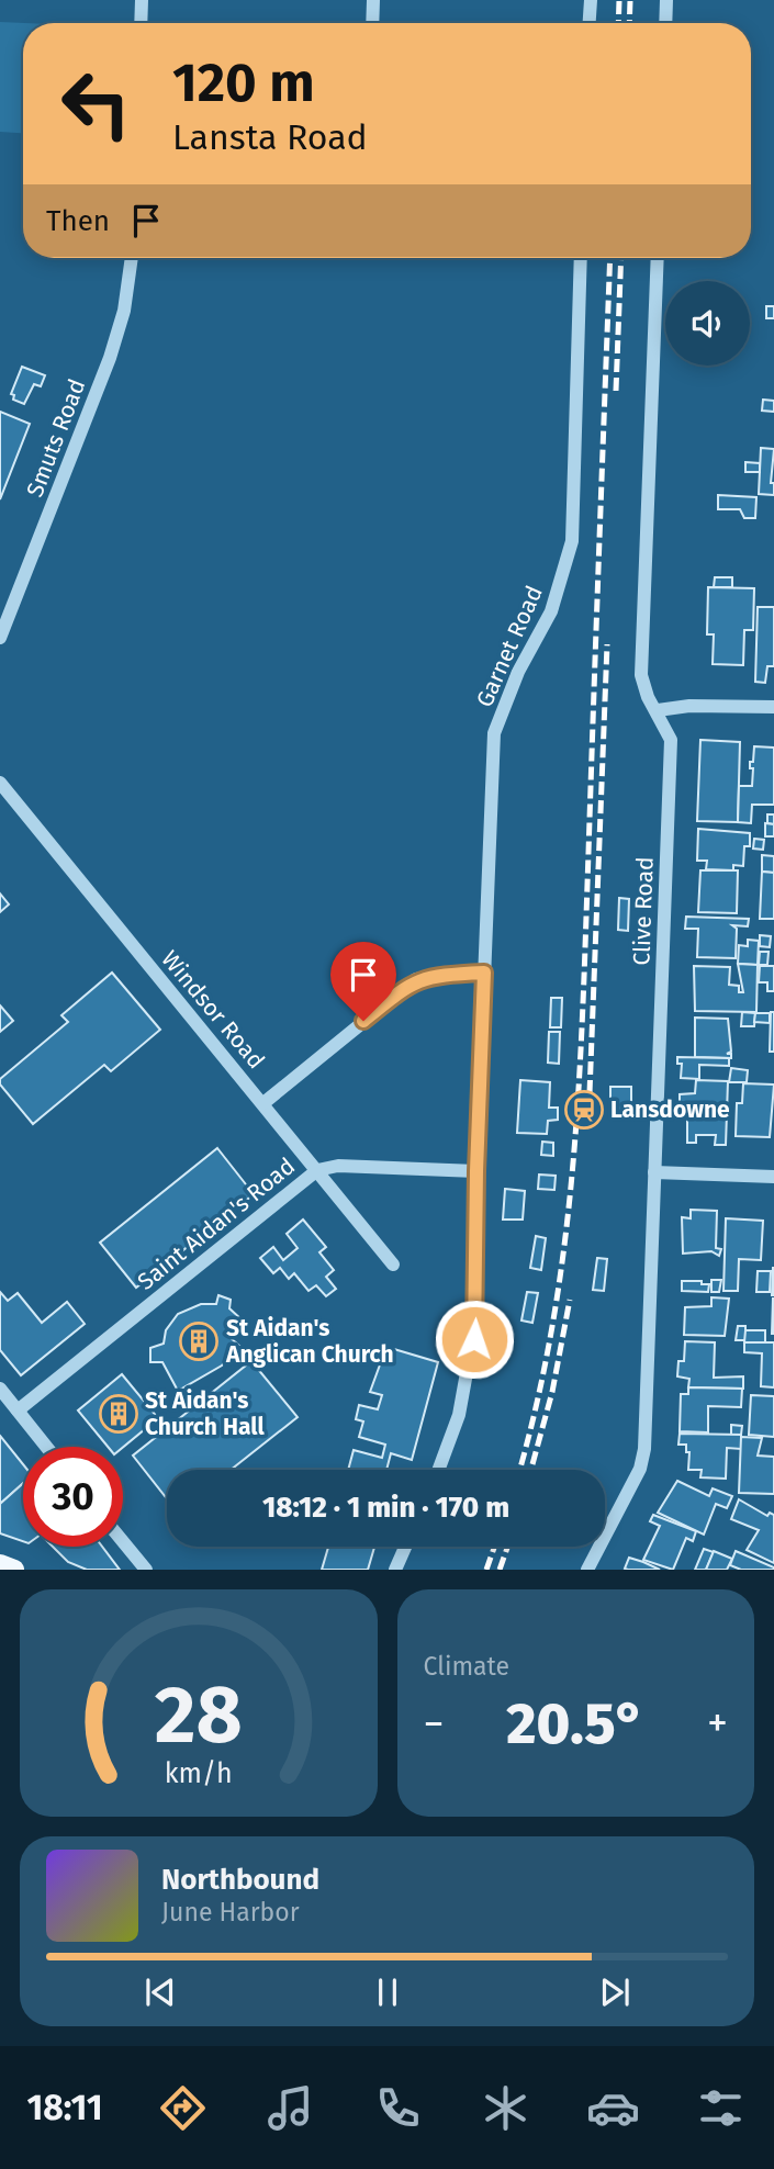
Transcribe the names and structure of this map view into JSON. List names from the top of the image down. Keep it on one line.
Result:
{"streets":{"street":["Smuts Road","Garnet Road","Clive Road","Windsor Road","Saint Aidan's Road"]},"crossings":[["Garnet Road","Saint Aidan's Road"],["Windsor Road","Saint Aidan's Road"]],"places":{"station":["Lansdowne"],"building":["St Aidan's Anglican Church","St Aidan's Church Hall"]},"page":{"turn":["120 m","Lansta Road"],"then":"Then","limit":"30","trip":"18:12 · 1 min · 170 m","tile":"Climate","heat":["−","20.5°","+"],"song":["Northbound","June Harbor"],"tabs":"18:11","gauge":["28","km/h"]}}
